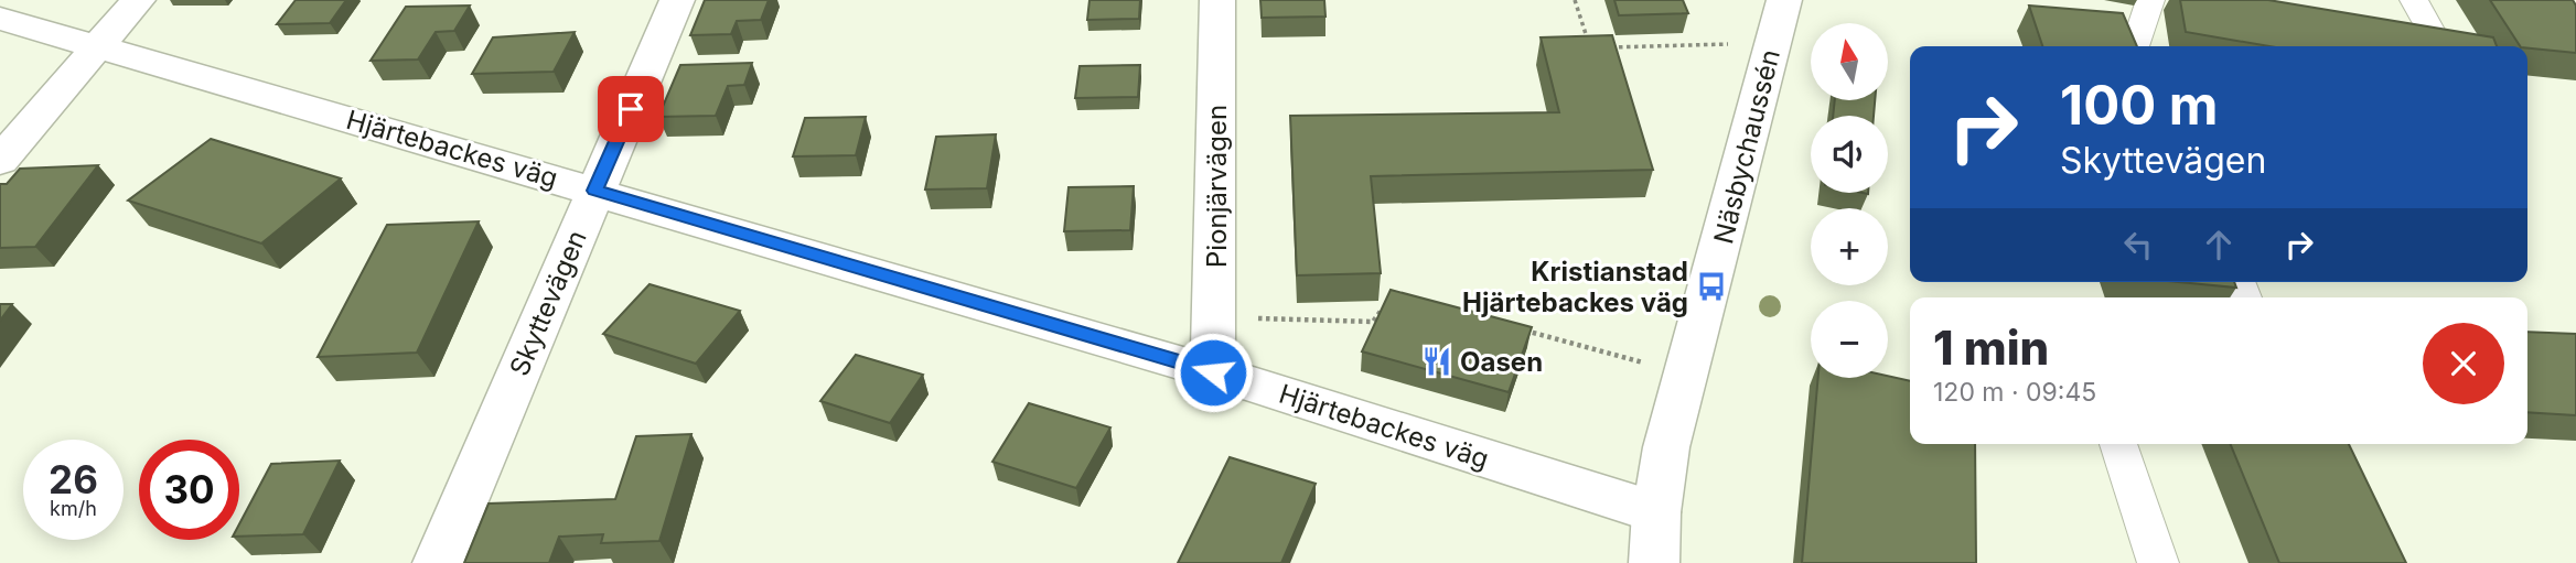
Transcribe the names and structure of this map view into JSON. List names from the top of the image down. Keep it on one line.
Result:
{"streets":{"street":["Näsbychaussén","Hjärtebackes väg","Pionjärvägen","Skyttevägen"]},"crossings":[["Näsbychaussén","Hjärtebackes väg"],["Hjärtebackes väg","Pionjärvägen"],["Hjärtebackes väg","Skyttevägen"]],"places":{"bus stop":["Kristianstad Hjärtebackes väg"],"restaurant":["Oasen"]},"north":"top","page":{"map_buttons":["+","−"],"turn":["100 m","Skyttevägen"],"heading":["1 min","120 m · 09:45"],"speed":"26 km/h","limit":"30"}}
